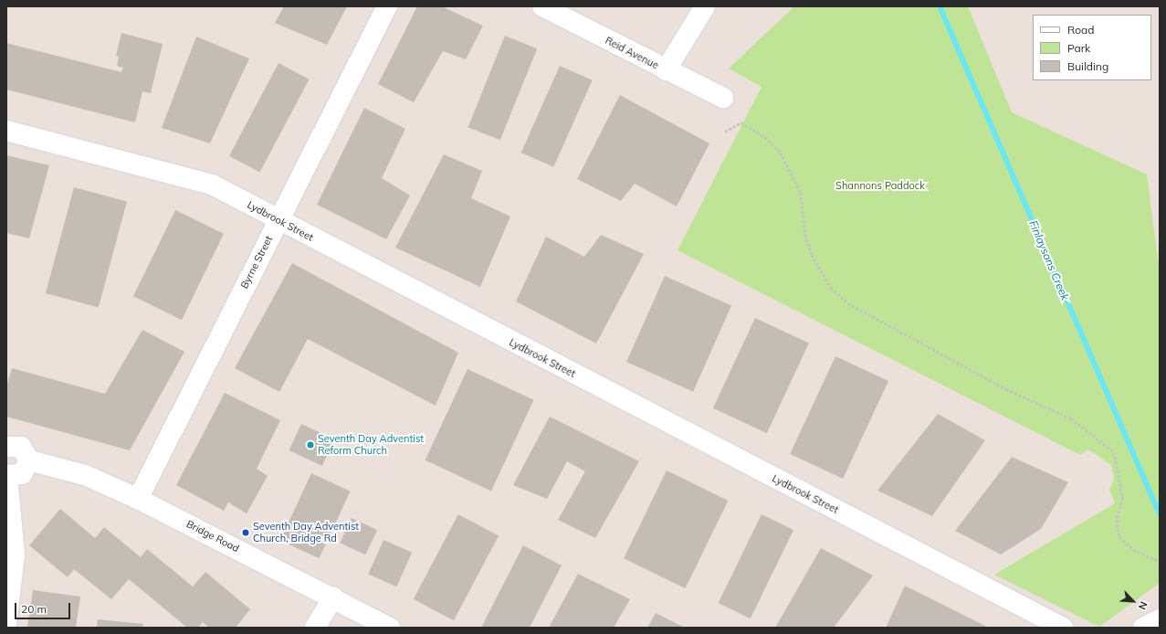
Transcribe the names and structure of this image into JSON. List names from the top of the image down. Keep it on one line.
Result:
{"streets":{"street":["Reid Avenue","Lydbrook Street","Byrne Street","Bridge Road"]},"crossings":[["Lydbrook Street","Byrne Street"],["Byrne Street","Bridge Road"]],"water":["Finlaysons Creek"],"parks":["Shannons Paddock"],"places":["Seventh Day Adventist Reform Church","Seventh Day Adventist Church, Bridge Rd"],"legend":["Road","Park","Building"],"scale_bar":"20 m","north":"bottom right"}
